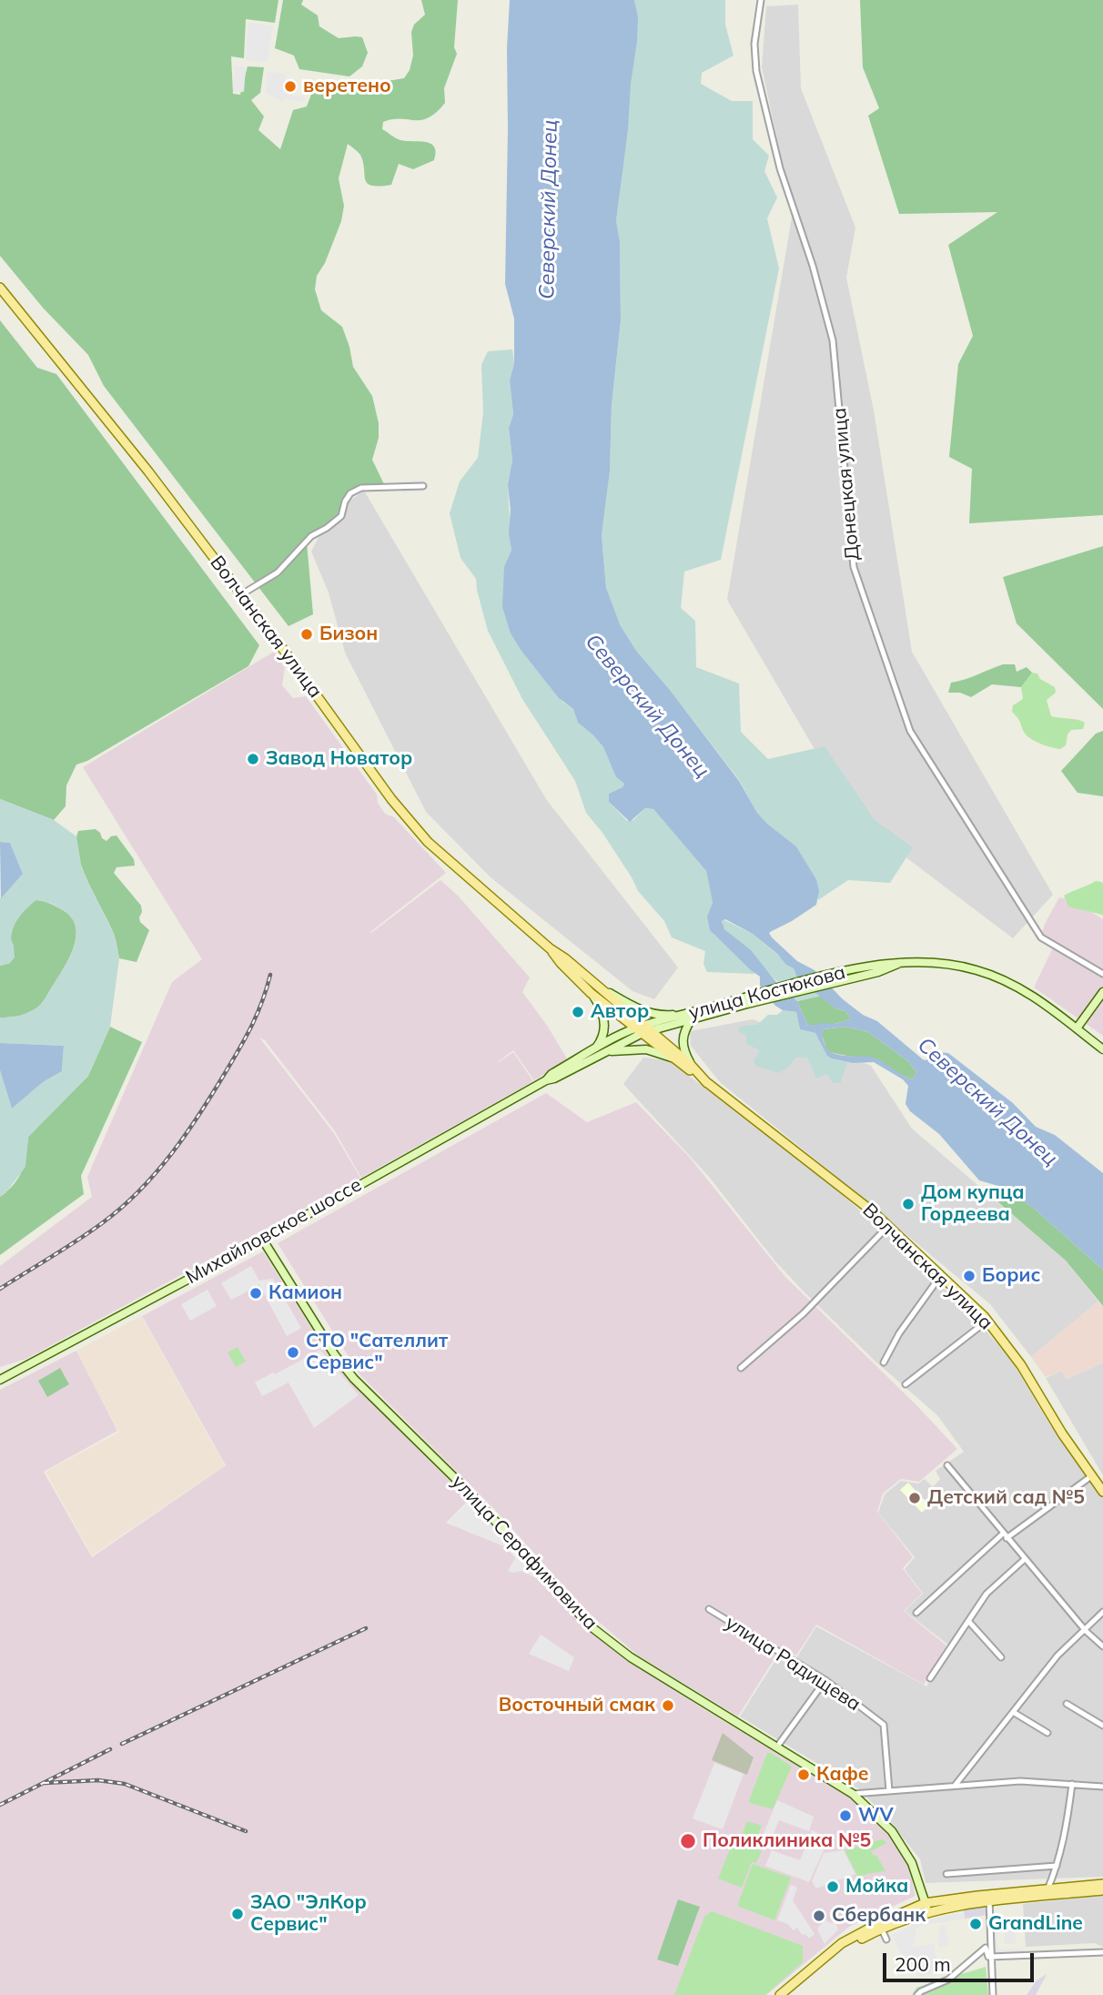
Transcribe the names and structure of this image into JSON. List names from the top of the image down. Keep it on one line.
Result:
{"streets":{"main road":["Волчанская улица","улица Костюкова","Михайловское шоссе","улица Серафимовича"],"street":["Донецкая улица","улица Радищева"]},"crossings":[["Волчанская улица","улица Костюкова"],["Волчанская улица","Михайловское шоссе"],["улица Костюкова","Михайловское шоссе"],["Михайловское шоссе","улица Серафимовича"]],"water":["Северский Донец"],"places":["веретено","Бизон","Завод Новатор","Автор","Дом купца Гордеева","Борис","Камион","СТО \"Сателлит Сервис\"","Детский сад №5","Восточный смак","Кафе","WV","Поликлиника №5","Мойка","ЗАО \"ЭлКор Сервис\"","Сбербанк","GrandLine"],"scale_bar":"200 m"}
